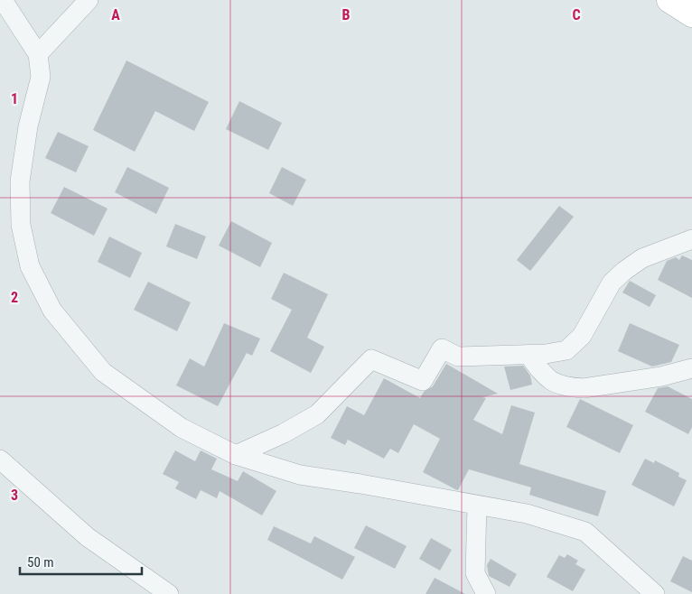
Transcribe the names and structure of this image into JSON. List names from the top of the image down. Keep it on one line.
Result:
{"scale_bar":"50 m","grid":{"columns":["A","B","C"],"rows":["1","2","3"]}}
